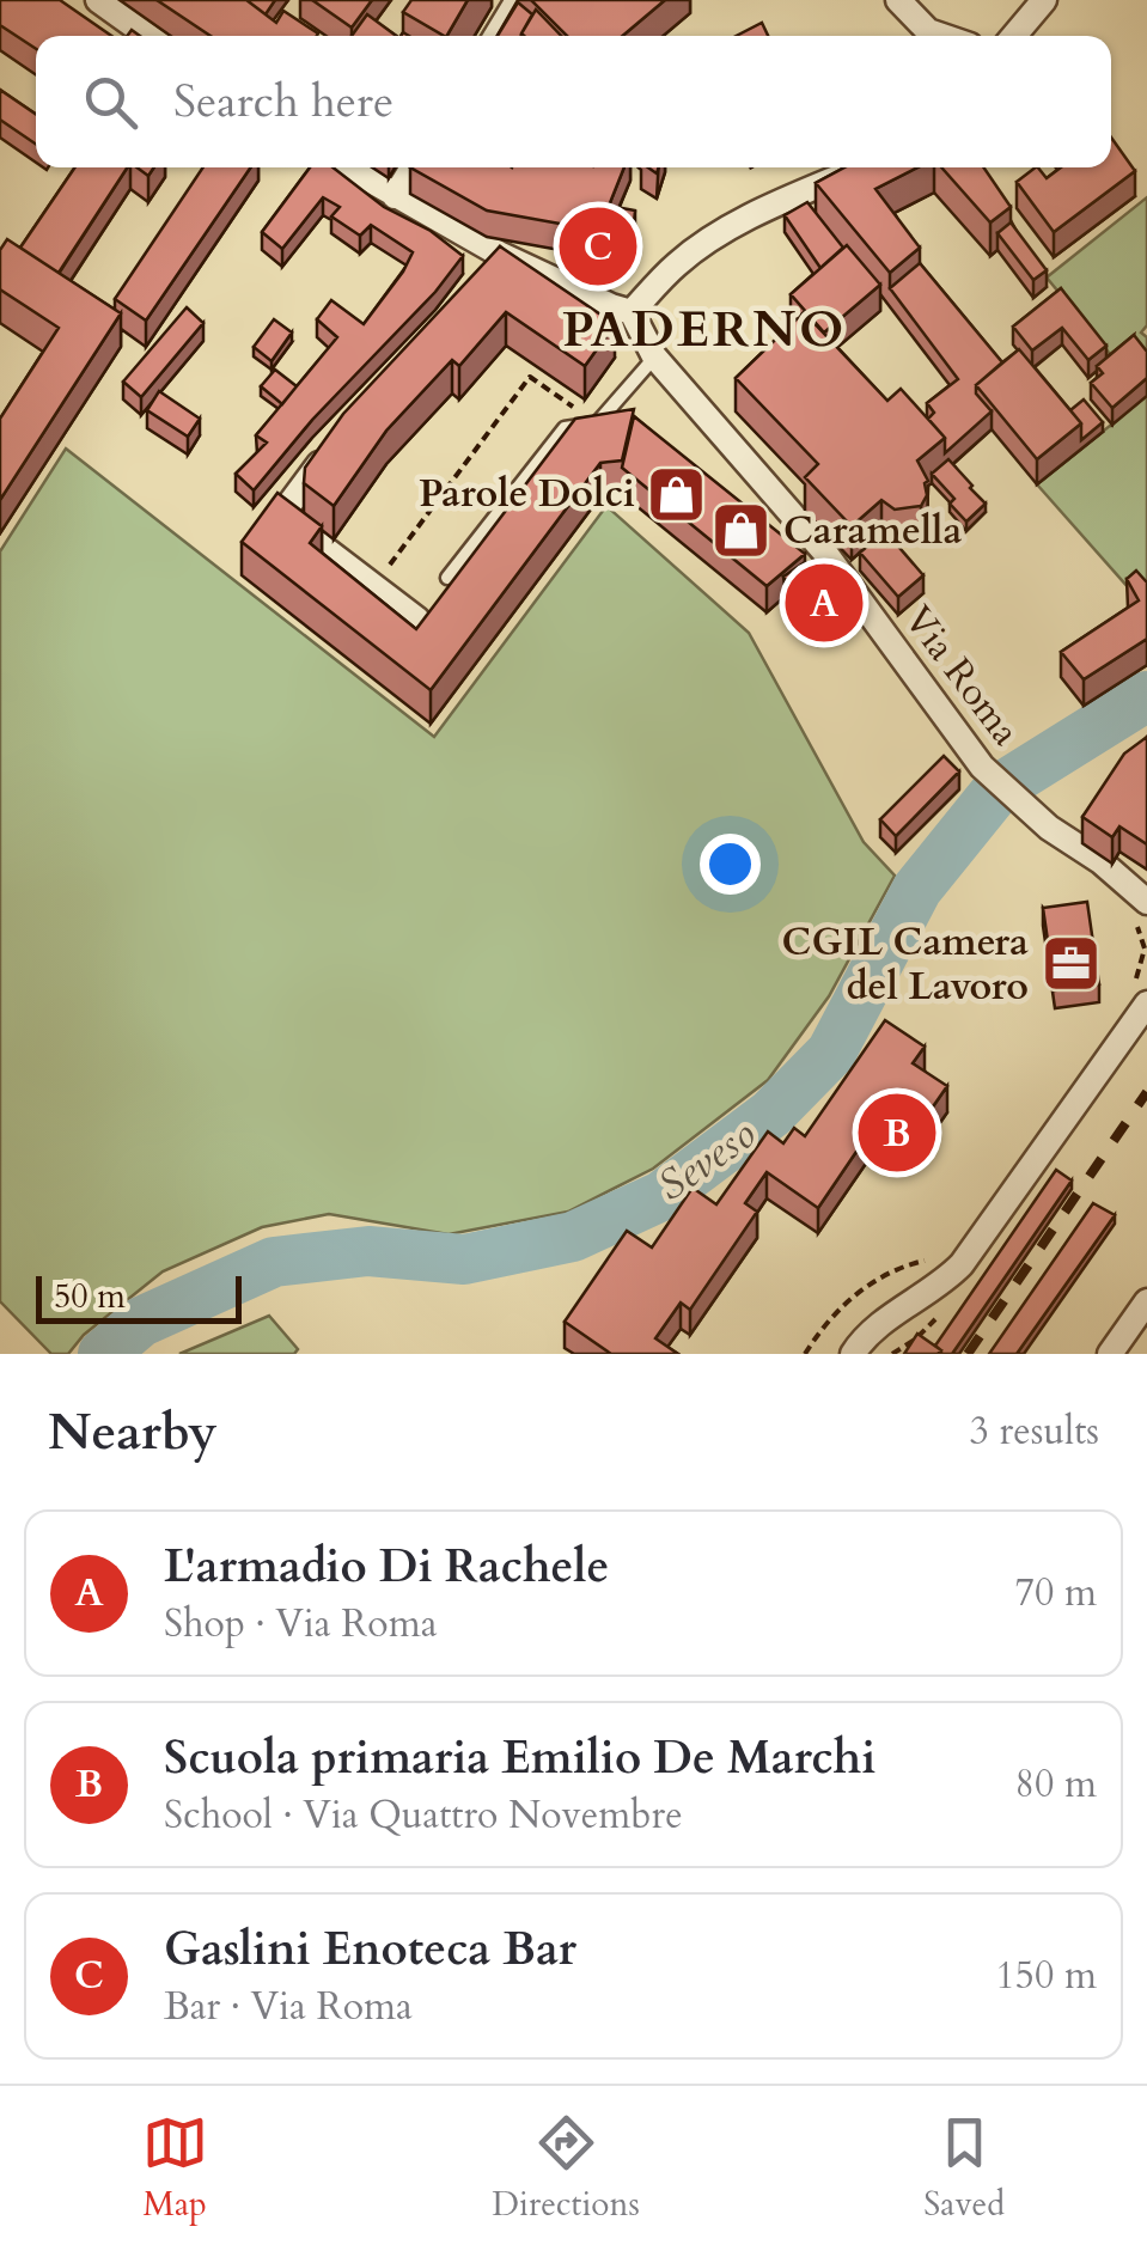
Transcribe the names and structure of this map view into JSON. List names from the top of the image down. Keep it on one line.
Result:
{"streets":{"street":["Via Roma"]},"districts":["PADERNO"],"water":["Seveso"],"places":{"shop":["Parole Dolci","Caramella"],"office":["CGIL Camera del Lavoro"]},"scale_bar":"50 m","page":{"search":"Search here","pins":["C","A","B"],"scale":"50 m","heading":["Nearby","3 results"],"list":[{"mark":"A","name":"L'armadio Di Rachele","note":"Shop · Via Roma","value":"70 m"},{"mark":"B","name":"Scuola primaria Emilio De Marchi","note":"School · Via Quattro Novembre","value":"80 m"},{"mark":"C","name":"Gaslini Enoteca Bar","note":"Bar · Via Roma","value":"150 m"}],"nav":["Map","Directions","Saved"]}}
